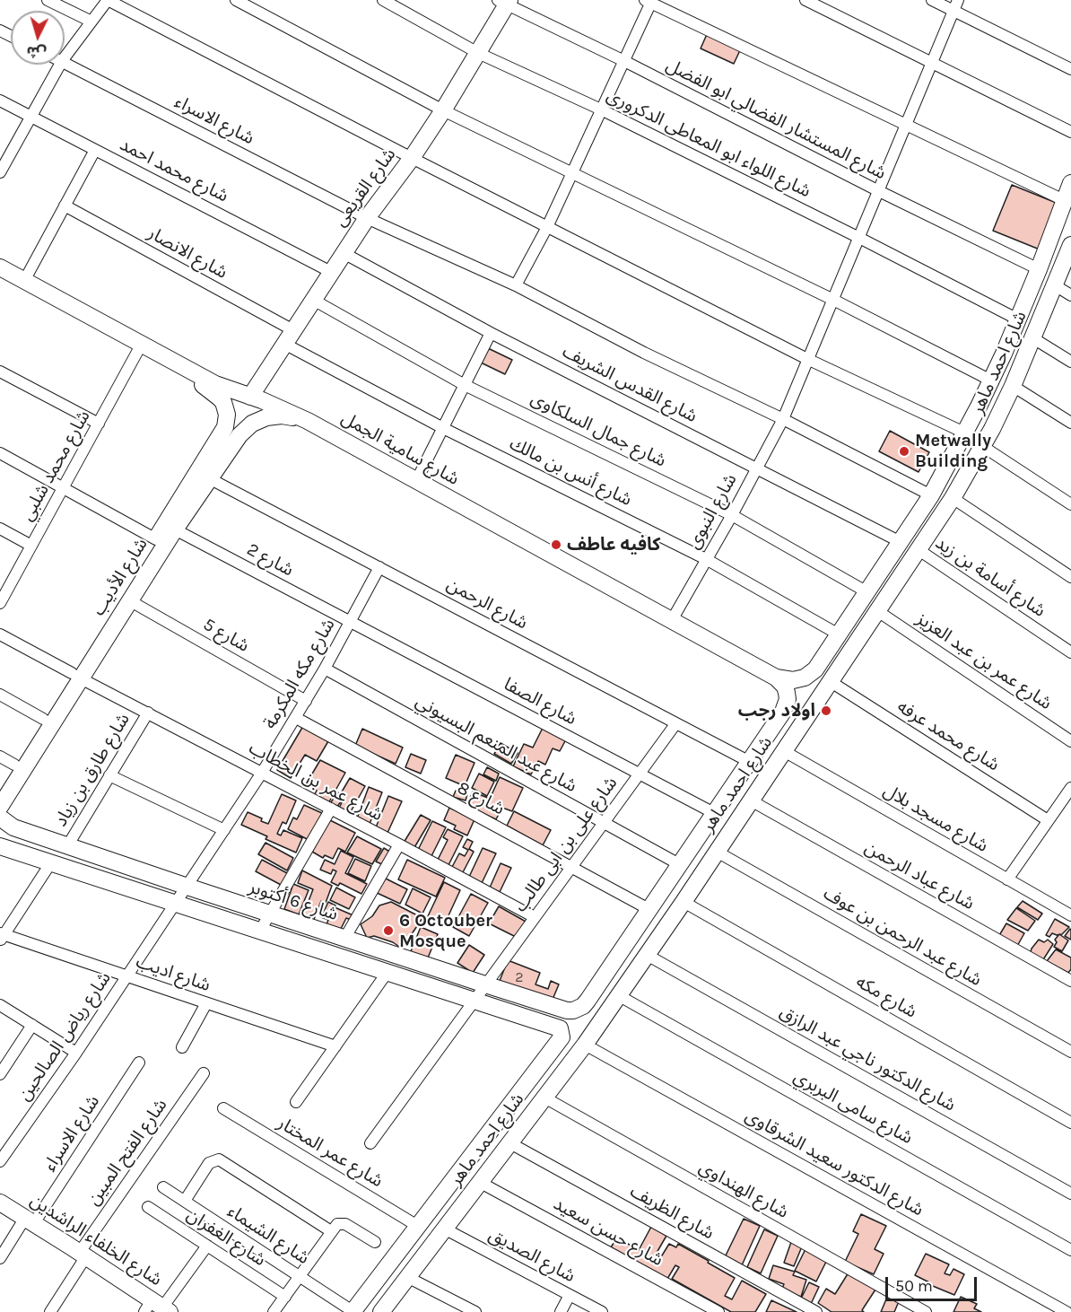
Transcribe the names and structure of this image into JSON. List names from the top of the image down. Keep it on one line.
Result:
{"streets":{"street":["شارع المستشار الفضالي ابو الفضل","شارع الاسراء","شارع اللواء ابو المعاطى الدكرورى","شارع محمد احمد","شارع القريعى","شارع الانصار","شارع احمد ماهر","شارع القدس الشريف","شارع جمال السلكاوى","شارع سامية الجمل","شارع محمد شلبي","شارع أنس بن مالك","شارع النبوى","شارع 2","شارع الأديب","شارع أسامة بن زيد","شارع الرحمن","شارع 5","شارع عمر بن عبد العزيز","شارع مكه المكرمة","شارع الصفا","شارع محمد عرفه","شارع عبد المنعم البسيوني","شارع طارق بن زياد","شارع عمر بن الخطاب","شارع 8","شارع مسجد بلال","شارع على بن ابى طالب","شارع عباد الرحمن","شارع 6 أكتوبر","شارع عبد الرحمن بن عوف","شارع اديب","شارع مكه","شارع رياض الصالحين","شارع الدكتور ناجي عبد الرازق","شارع سامى البربري","شارع الفتح المبين","شارع عمر المختار","شارع الدكتور سعيد الشرقاوى","شارع الهنداوي","شارع الظريف","شارع حسن سعيد","شارع الشيماء","شارع الغفران","شارع الخلفاء الراشدين","شارع الصديق"]},"crossings":[["شارع المستشار الفضالي ابو الفضل","شارع القريعى"],["شارع المستشار الفضالي ابو الفضل","شارع احمد ماهر"],["شارع المستشار الفضالي ابو الفضل","شارع النبوى"],["شارع الاسراء","شارع القريعى"],["شارع الاسراء","شارع احمد ماهر"],["شارع الاسراء","شارع النبوى"],["شارع الاسراء","شارع الخلفاء الراشدين"],["شارع اللواء ابو المعاطى الدكرورى","شارع القريعى"],["شارع اللواء ابو المعاطى الدكرورى","شارع احمد ماهر"],["شارع اللواء ابو المعاطى الدكرورى","شارع النبوى"],["شارع محمد احمد","شارع القريعى"],["شارع القريعى","شارع الانصار"],["شارع القريعى","شارع القدس الشريف"],["شارع القريعى","شارع جمال السلكاوى"],["شارع القريعى","شارع سامية الجمل"],["شارع القريعى","شارع أنس بن مالك"],["شارع الانصار","شارع أنس بن مالك"],["شارع احمد ماهر","شارع القدس الشريف"],["شارع احمد ماهر","شارع جمال السلكاوى"],["شارع احمد ماهر","شارع سامية الجمل"],["شارع احمد ماهر","شارع أنس بن مالك"],["شارع احمد ماهر","شارع أسامة بن زيد"],["شارع احمد ماهر","شارع الرحمن"],["شارع احمد ماهر","شارع عمر بن عبد العزيز"],["شارع احمد ماهر","شارع الصفا"],["شارع احمد ماهر","شارع محمد عرفه"],["شارع احمد ماهر","شارع عبد المنعم البسيوني"],["شارع احمد ماهر","شارع 8"],["شارع احمد ماهر","شارع مسجد بلال"],["شارع احمد ماهر","شارع على بن ابى طالب"],["شارع احمد ماهر","شارع عباد الرحمن"],["شارع احمد ماهر","شارع 6 أكتوبر"],["شارع احمد ماهر","شارع عبد الرحمن بن عوف"],["شارع احمد ماهر","شارع مكه"],["شارع احمد ماهر","شارع الدكتور ناجي عبد الرازق"],["شارع احمد ماهر","شارع سامى البربري"],["شارع احمد ماهر","شارع عمر المختار"],["شارع احمد ماهر","شارع الدكتور سعيد الشرقاوى"],["شارع احمد ماهر","شارع الهنداوي"],["شارع احمد ماهر","شارع الظريف"],["شارع احمد ماهر","شارع حسن سعيد"],["شارع احمد ماهر","شارع الشيماء"],["شارع احمد ماهر","شارع الصديق"],["شارع القدس الشريف","شارع النبوى"],["شارع جمال السلكاوى","شارع النبوى"],["شارع سامية الجمل","شارع محمد شلبي"],["شارع سامية الجمل","شارع النبوى"],["شارع سامية الجمل","شارع الأديب"],["شارع أنس بن مالك","شارع النبوى"],["شارع 2","شارع الأديب"],["شارع 2","شارع مكه المكرمة"],["شارع 2","شارع الصفا"],["شارع الأديب","شارع الرحمن"],["شارع الأديب","شارع 5"],["شارع الأديب","شارع عمر بن الخطاب"],["شارع الرحمن","شارع مكه المكرمة"],["شارع الرحمن","شارع على بن ابى طالب"],["شارع 5","شارع مكه المكرمة"],["شارع مكه المكرمة","شارع الصفا"],["شارع مكه المكرمة","شارع عبد المنعم البسيوني"],["شارع مكه المكرمة","شارع عمر بن الخطاب"],["شارع مكه المكرمة","شارع 8"],["شارع مكه المكرمة","شارع 6 أكتوبر"],["شارع مكه المكرمة","شارع رياض الصالحين"],["شارع الصفا","شارع على بن ابى طالب"],["شارع عبد المنعم البسيوني","شارع على بن ابى طالب"],["شارع طارق بن زياد","شارع عمر بن الخطاب"],["شارع طارق بن زياد","شارع 6 أكتوبر"],["شارع عمر بن الخطاب","شارع على بن ابى طالب"],["شارع 8","شارع على بن ابى طالب"],["شارع على بن ابى طالب","شارع 6 أكتوبر"],["شارع اديب","شارع رياض الصالحين"],["شارع الفتح المبين","شارع الخلفاء الراشدين"]],"places":["Metwally Building","كافيه عاطف","اولاد رجب","6 Octouber Mosque"],"house_numbers":["2"],"scale_bar":"50 m","north":"bottom"}
